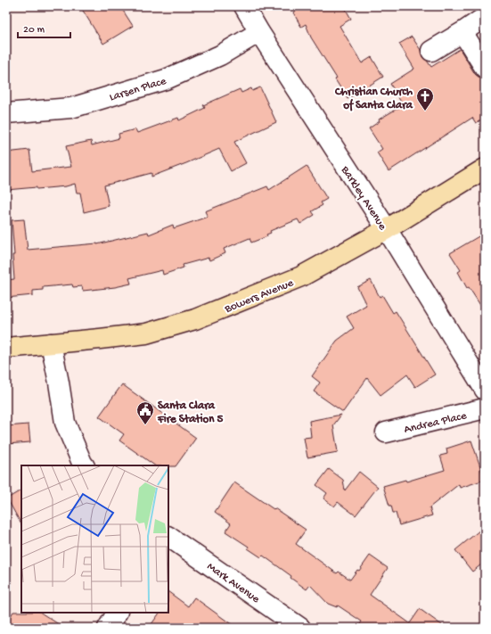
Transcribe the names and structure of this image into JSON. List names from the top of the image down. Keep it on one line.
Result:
{"streets":{"main road":["Bowers Avenue"],"street":["Larsen Place","Barkley Avenue","Andrea Place","Mark Avenue"]},"crossings":[["Larsen Place","Barkley Avenue"],["Barkley Avenue","Bowers Avenue"]],"places":{"church":["Christian Church of Santa Clara"],"public building":["Santa Clara Fire Station 5"]},"scale_bar":"20 m"}
